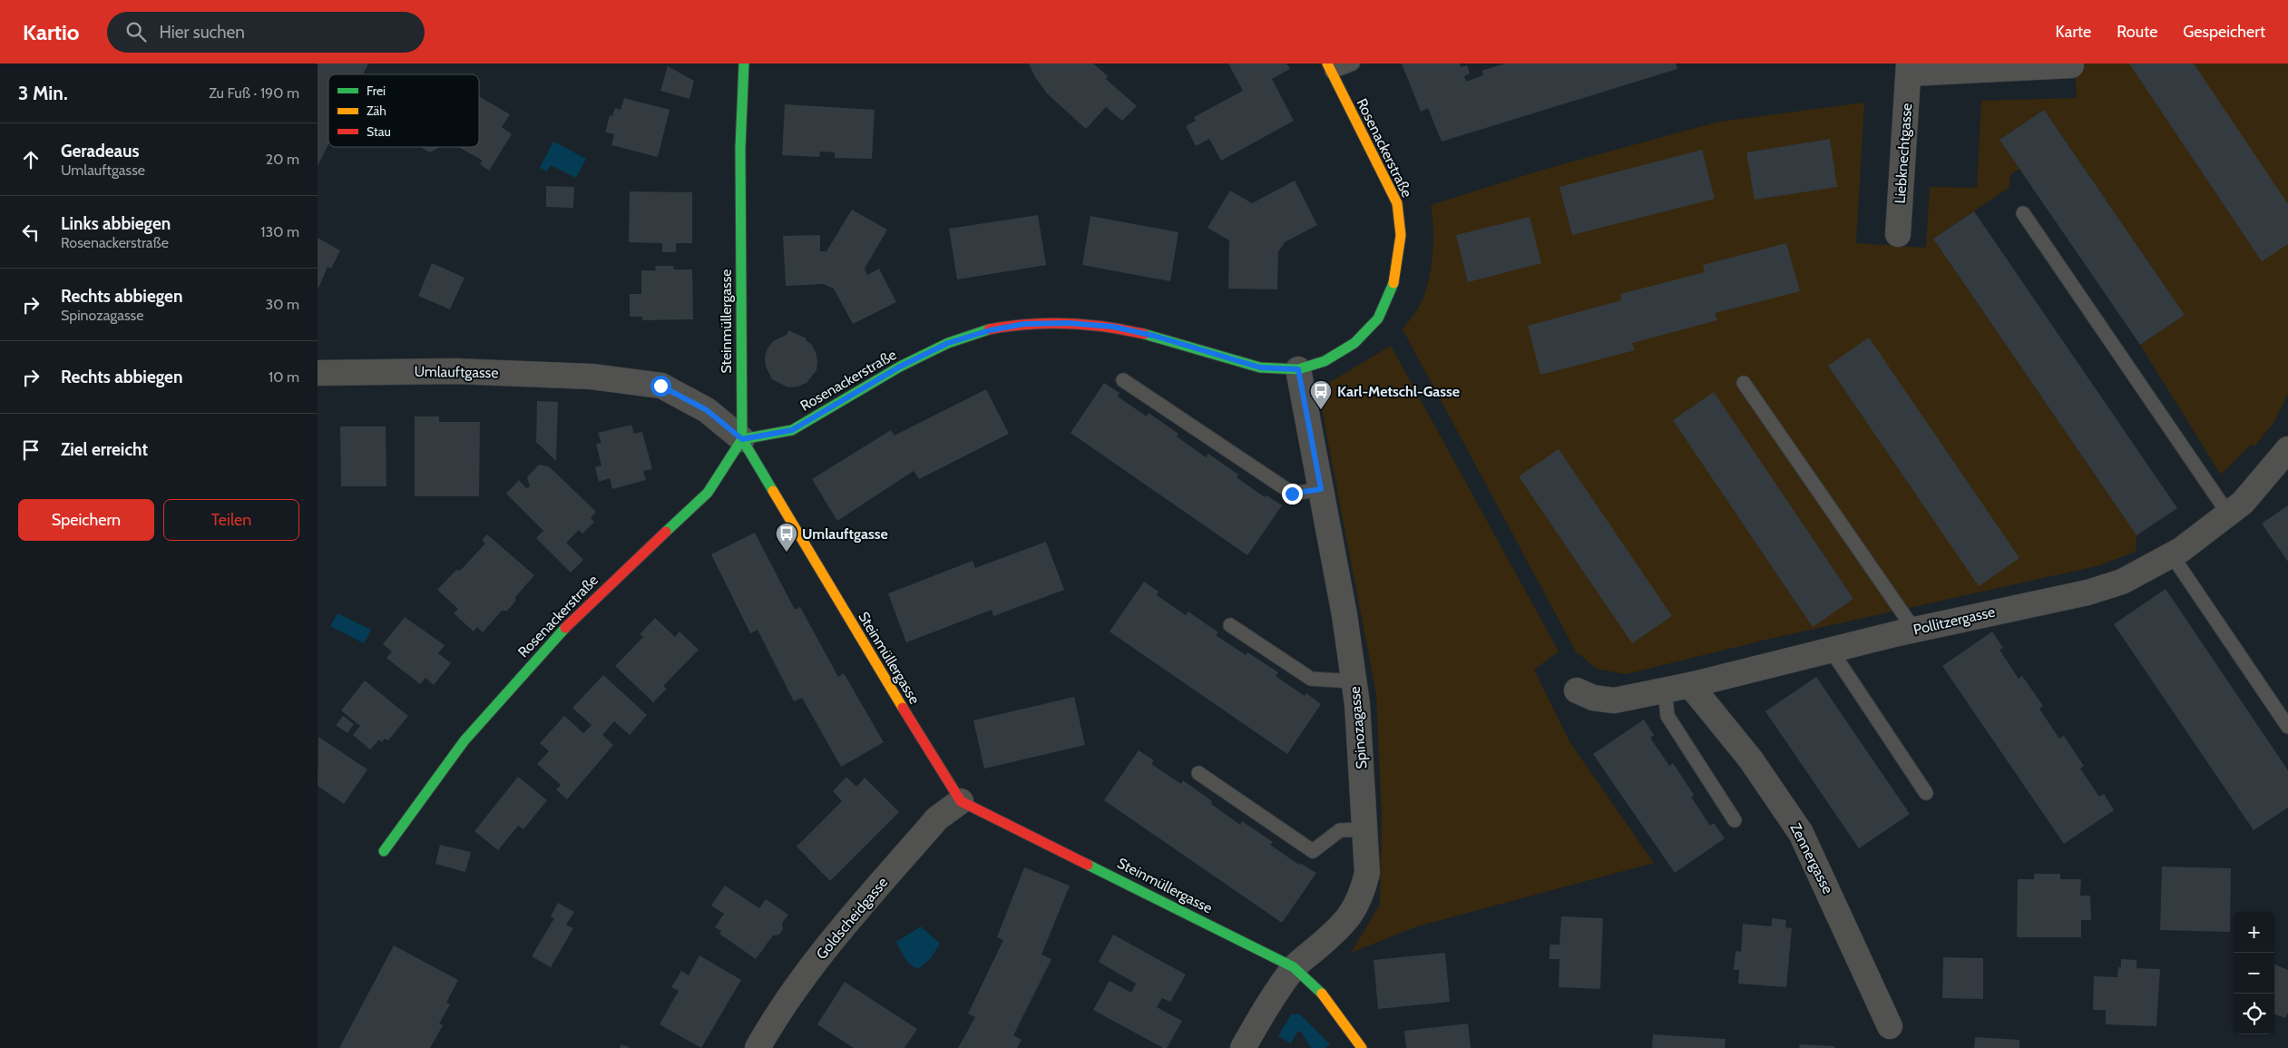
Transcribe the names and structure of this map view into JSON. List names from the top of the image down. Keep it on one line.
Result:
{"streets":{"street":["Rosenackerstraße","Liebknechtgasse","Steinmüllergasse","Umlauftgasse","Pollitzergasse","Spinozagasse","Zennergasse","Goldscheidgasse"]},"crossings":[["Rosenackerstraße","Steinmüllergasse"],["Rosenackerstraße","Umlauftgasse"],["Rosenackerstraße","Spinozagasse"],["Steinmüllergasse","Umlauftgasse"],["Steinmüllergasse","Spinozagasse"],["Steinmüllergasse","Goldscheidgasse"],["Pollitzergasse","Zennergasse"]],"places":{"bus stop":["Karl-Metschl-Gasse","Umlauftgasse"]},"legend":["Frei","Zäh","Stau"],"page":{"header":"Kartio","search":"Hier suchen","nav":["Karte","Route","Gespeichert"],"heading":["3 Min.","Zu Fuß · 190 m"],"list":[["Geradeaus","Umlauftgasse","20 m"],["Links abbiegen","Rosenackerstraße","130 m"],["Rechts abbiegen","Spinozagasse","30 m"],["Rechts abbiegen","10 m"],"Ziel erreicht"],"buttons":["Speichern","Teilen"],"map_buttons":["+","−"]}}
